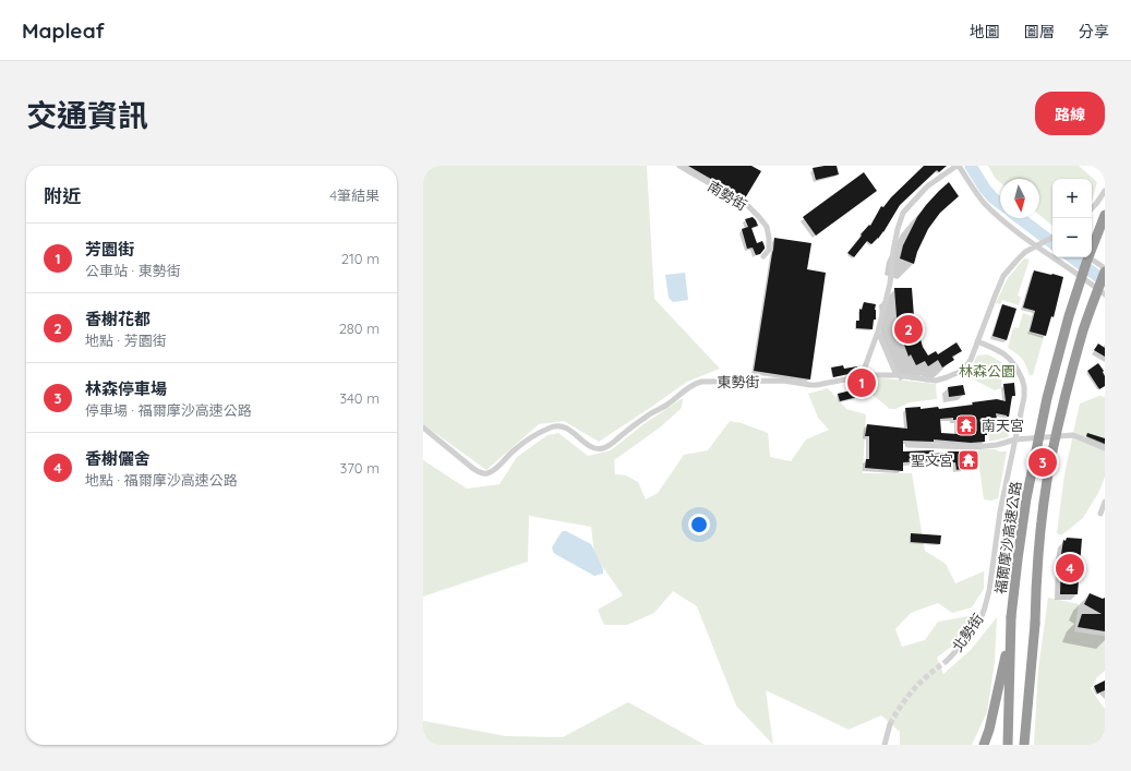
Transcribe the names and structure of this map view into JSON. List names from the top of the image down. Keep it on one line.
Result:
{"streets":{"highway":["福爾摩沙高速公路"],"street":["南勢街","東勢街","北勢街"]},"crossings":[["東勢街","北勢街"]],"parks":["林森公園"],"places":{"temple":["南天宮","聖文宮"]},"north":"bottom","page":{"header":"Mapleaf","nav":["地圖","圖層","分享"],"title":"交通資訊","buttons":"路線","heading":["附近","4筆結果"],"map_buttons":["+","−"],"list":[{"mark":"1","name":"芳園街","note":"公車站 · 東勢街","value":"210 m"},{"mark":"2","name":"香榭花都","note":"地點 · 芳園街","value":"280 m"},{"mark":"3","name":"林森停車場","note":"停車場 · 福爾摩沙高速公路","value":"340 m"},{"mark":"4","name":"香榭儷舍","note":"地點 · 福爾摩沙高速公路","value":"370 m"}],"pins":["2","1","3","4"]}}
